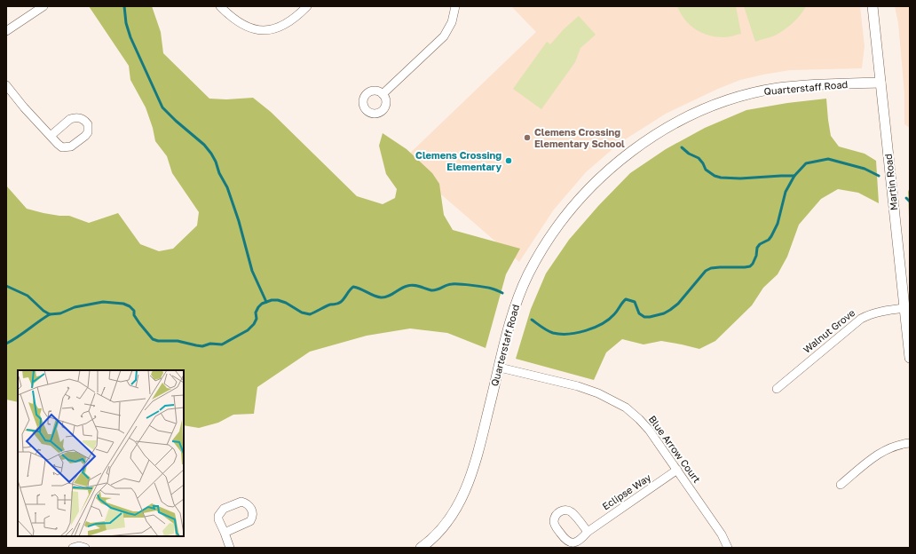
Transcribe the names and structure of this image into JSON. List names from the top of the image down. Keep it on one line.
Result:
{"streets":{"street":["Quarterstaff Road","Martin Road","Walnut Grove","Blue Arrow Court","Eclipse Way"]},"crossings":[["Quarterstaff Road","Martin Road"],["Quarterstaff Road","Blue Arrow Court"],["Martin Road","Walnut Grove"],["Blue Arrow Court","Eclipse Way"]],"places":["Clemens Crossing Elementary School","Clemens Crossing Elementary"]}
